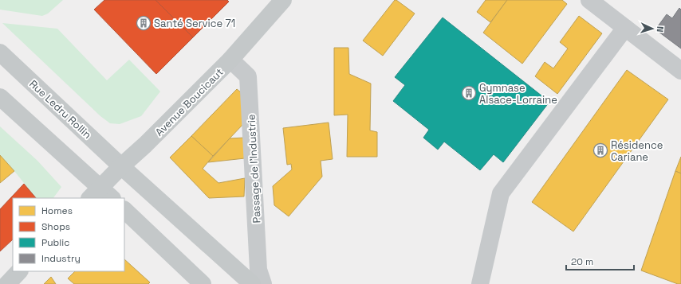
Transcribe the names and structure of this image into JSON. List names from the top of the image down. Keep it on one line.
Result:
{"streets":{"main road":["Avenue Boucicaut","Rue Ledru Rollin"],"street":["Passage de l'Industrie"]},"crossings":[["Avenue Boucicaut","Rue Ledru Rollin"],["Avenue Boucicaut","Passage de l'Industrie"]],"places":{"building":["Santé Service 71","Gymnase Alsace-Lorraine","Résidence Cariane"]},"legend":["Homes","Shops","Public","Industry"],"scale_bar":"20 m","north":"right"}
